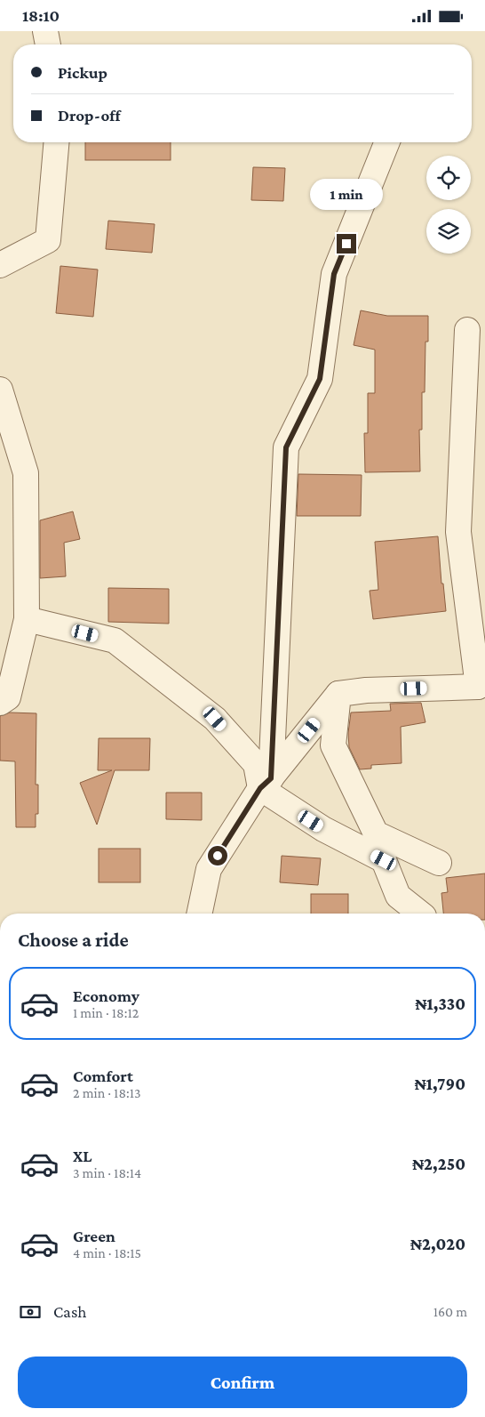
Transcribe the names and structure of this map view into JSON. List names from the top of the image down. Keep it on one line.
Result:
{"page":{"status":"18:10","banner":["Pickup","Drop-off"],"bubble":"1 min","heading":"Choose a ride","list":[{"name":"Economy","note":"1 min · 18:12","value":"₦1,330"},{"name":"Comfort","note":"2 min · 18:13","value":"₦1,790"},{"name":"XL","note":"3 min · 18:14","value":"₦2,250"},{"name":"Green","note":"4 min · 18:15","value":"₦2,020"}],"pay":["Cash","160 m"],"buttons":"Confirm"}}
